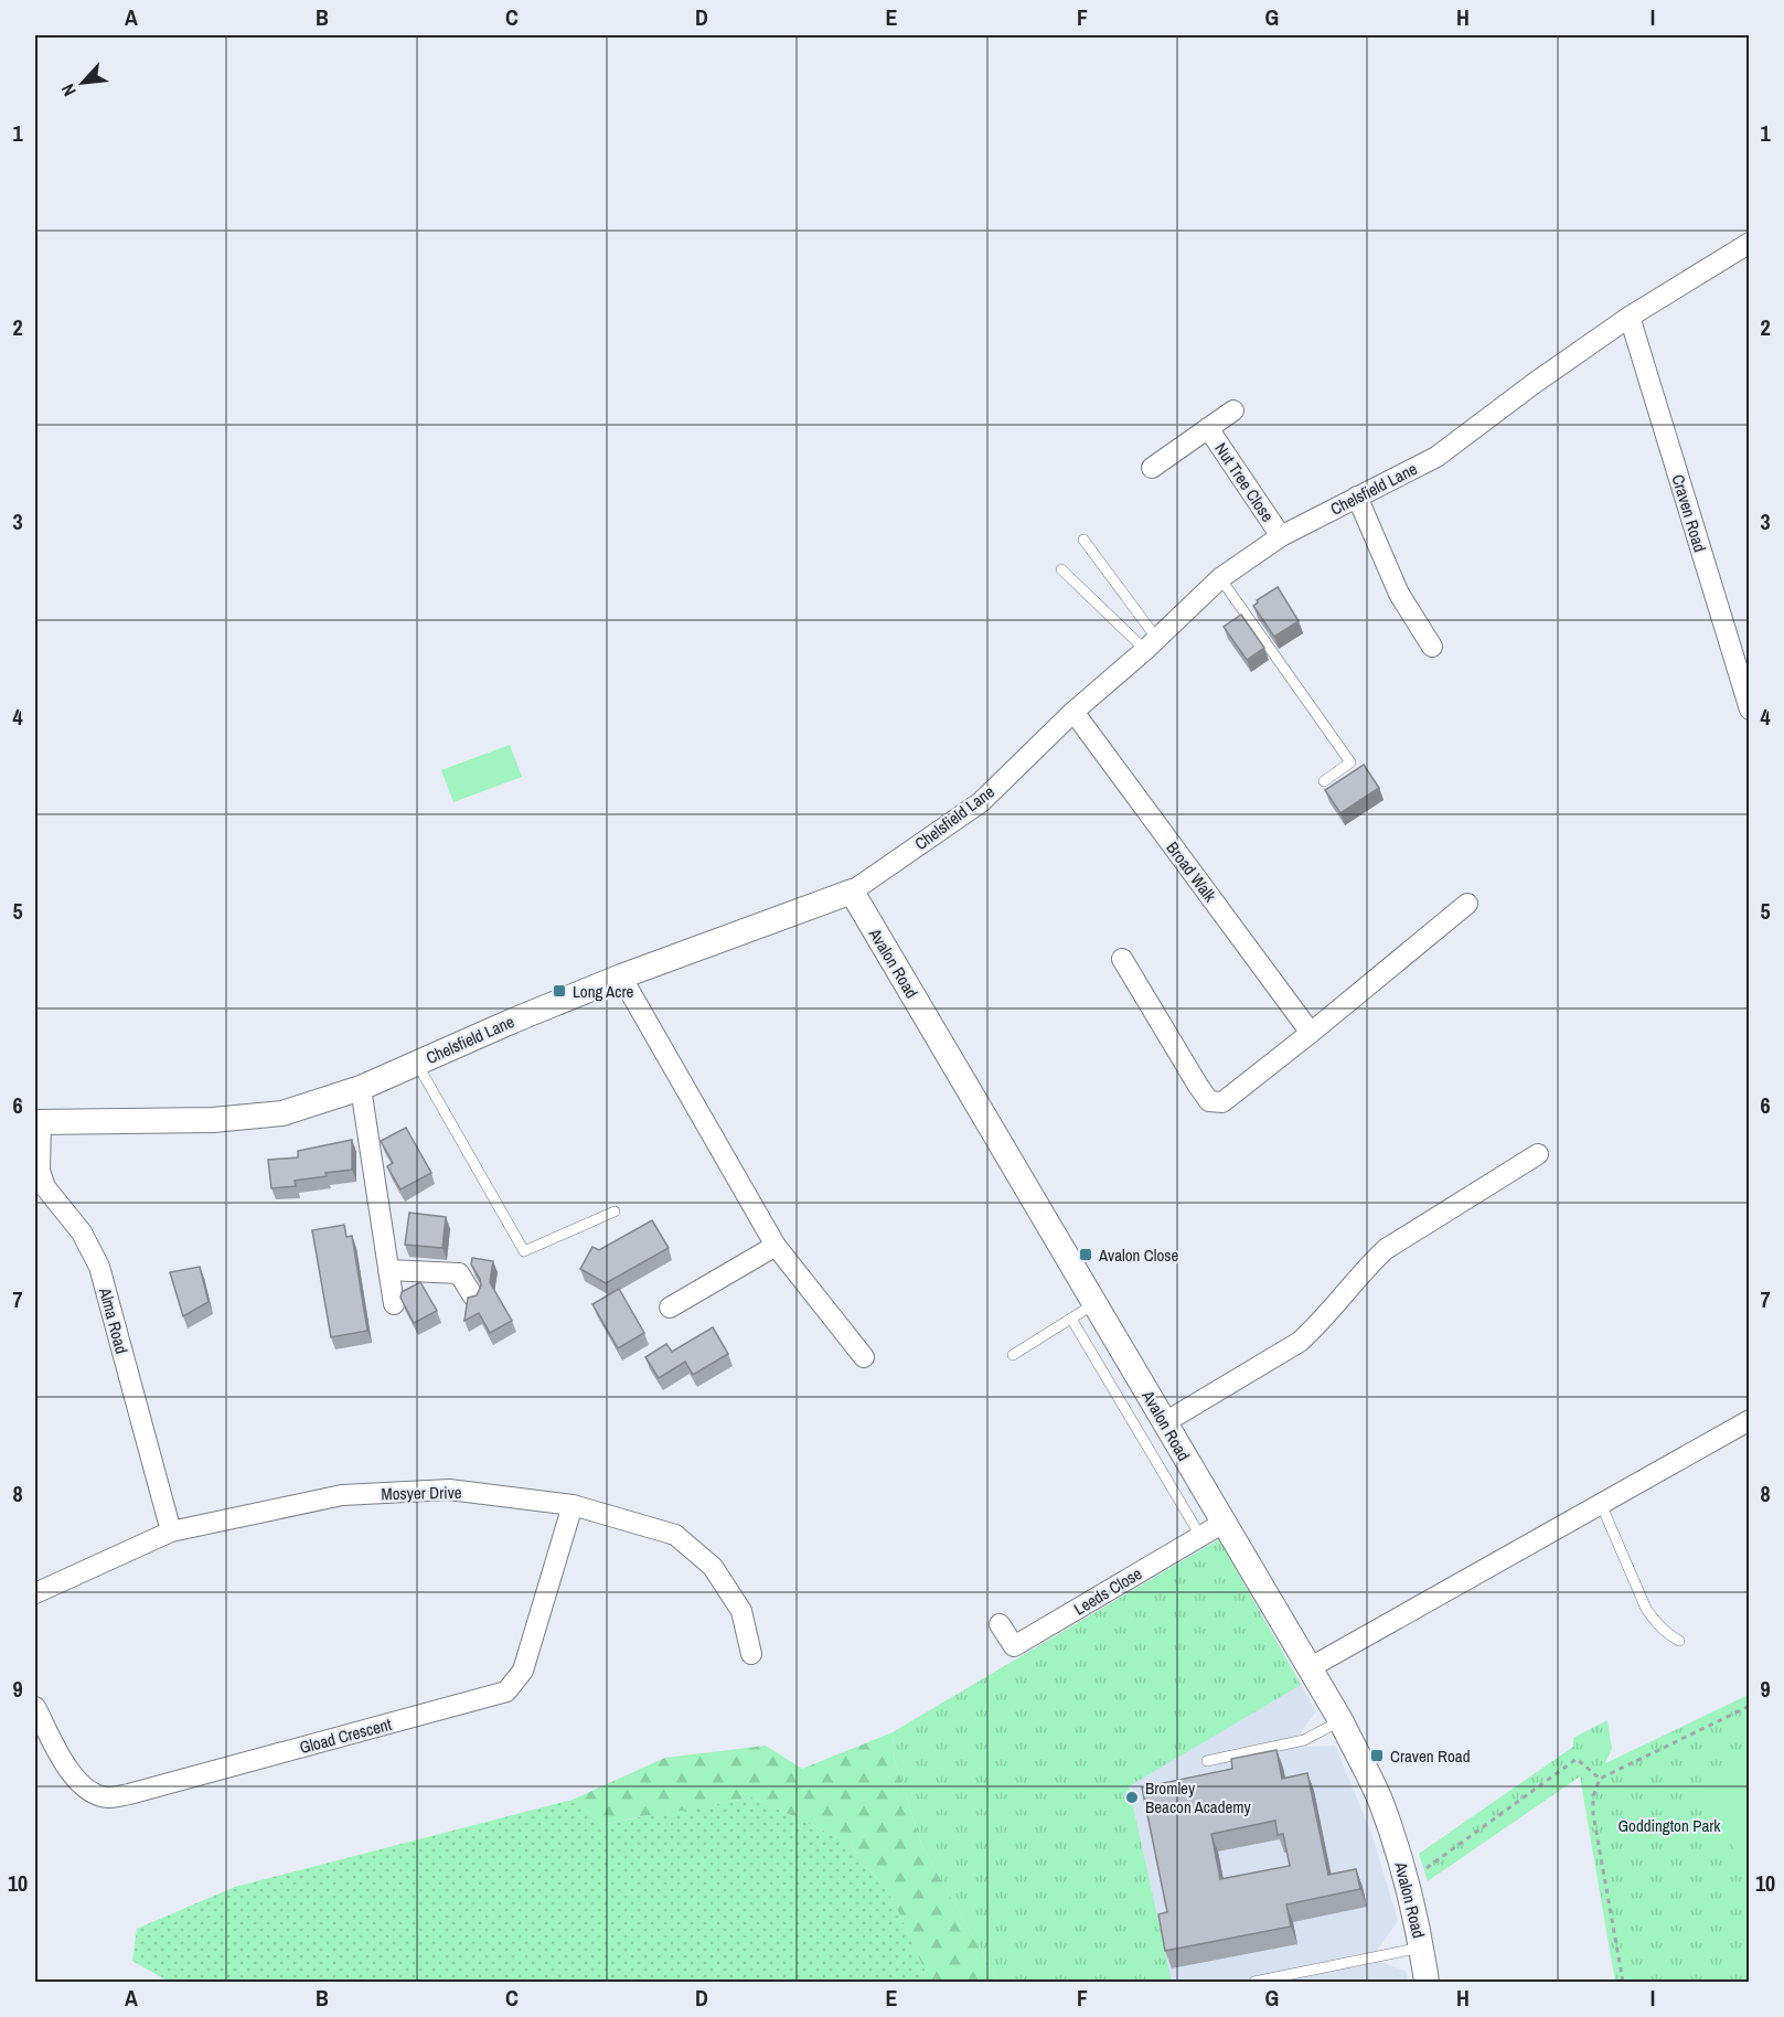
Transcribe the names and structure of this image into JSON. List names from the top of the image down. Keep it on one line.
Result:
{"streets":{"street":["Nut Tree Close","Chelsfield Lane","Craven Road","Broad Walk","Avalon Road","Alma Road","Mosyer Drive","Leeds Close","Gload Crescent"]},"crossings":[["Nut Tree Close","Chelsfield Lane"],["Chelsfield Lane","Craven Road"],["Chelsfield Lane","Broad Walk"],["Chelsfield Lane","Avalon Road"],["Chelsfield Lane","Alma Road"],["Avalon Road","Leeds Close"],["Alma Road","Mosyer Drive"],["Mosyer Drive","Gload Crescent"]],"parks":["Goddington Park"],"places":{"transit":["Long Acre","Avalon Close","Craven Road"],"other":["Bromley Beacon Academy"]},"north":"bottom left","grid":{"columns":["A","B","C","D","E","F","G","H","I"],"rows":["1","2","3","4","5","6","7","8","9","10"]}}
